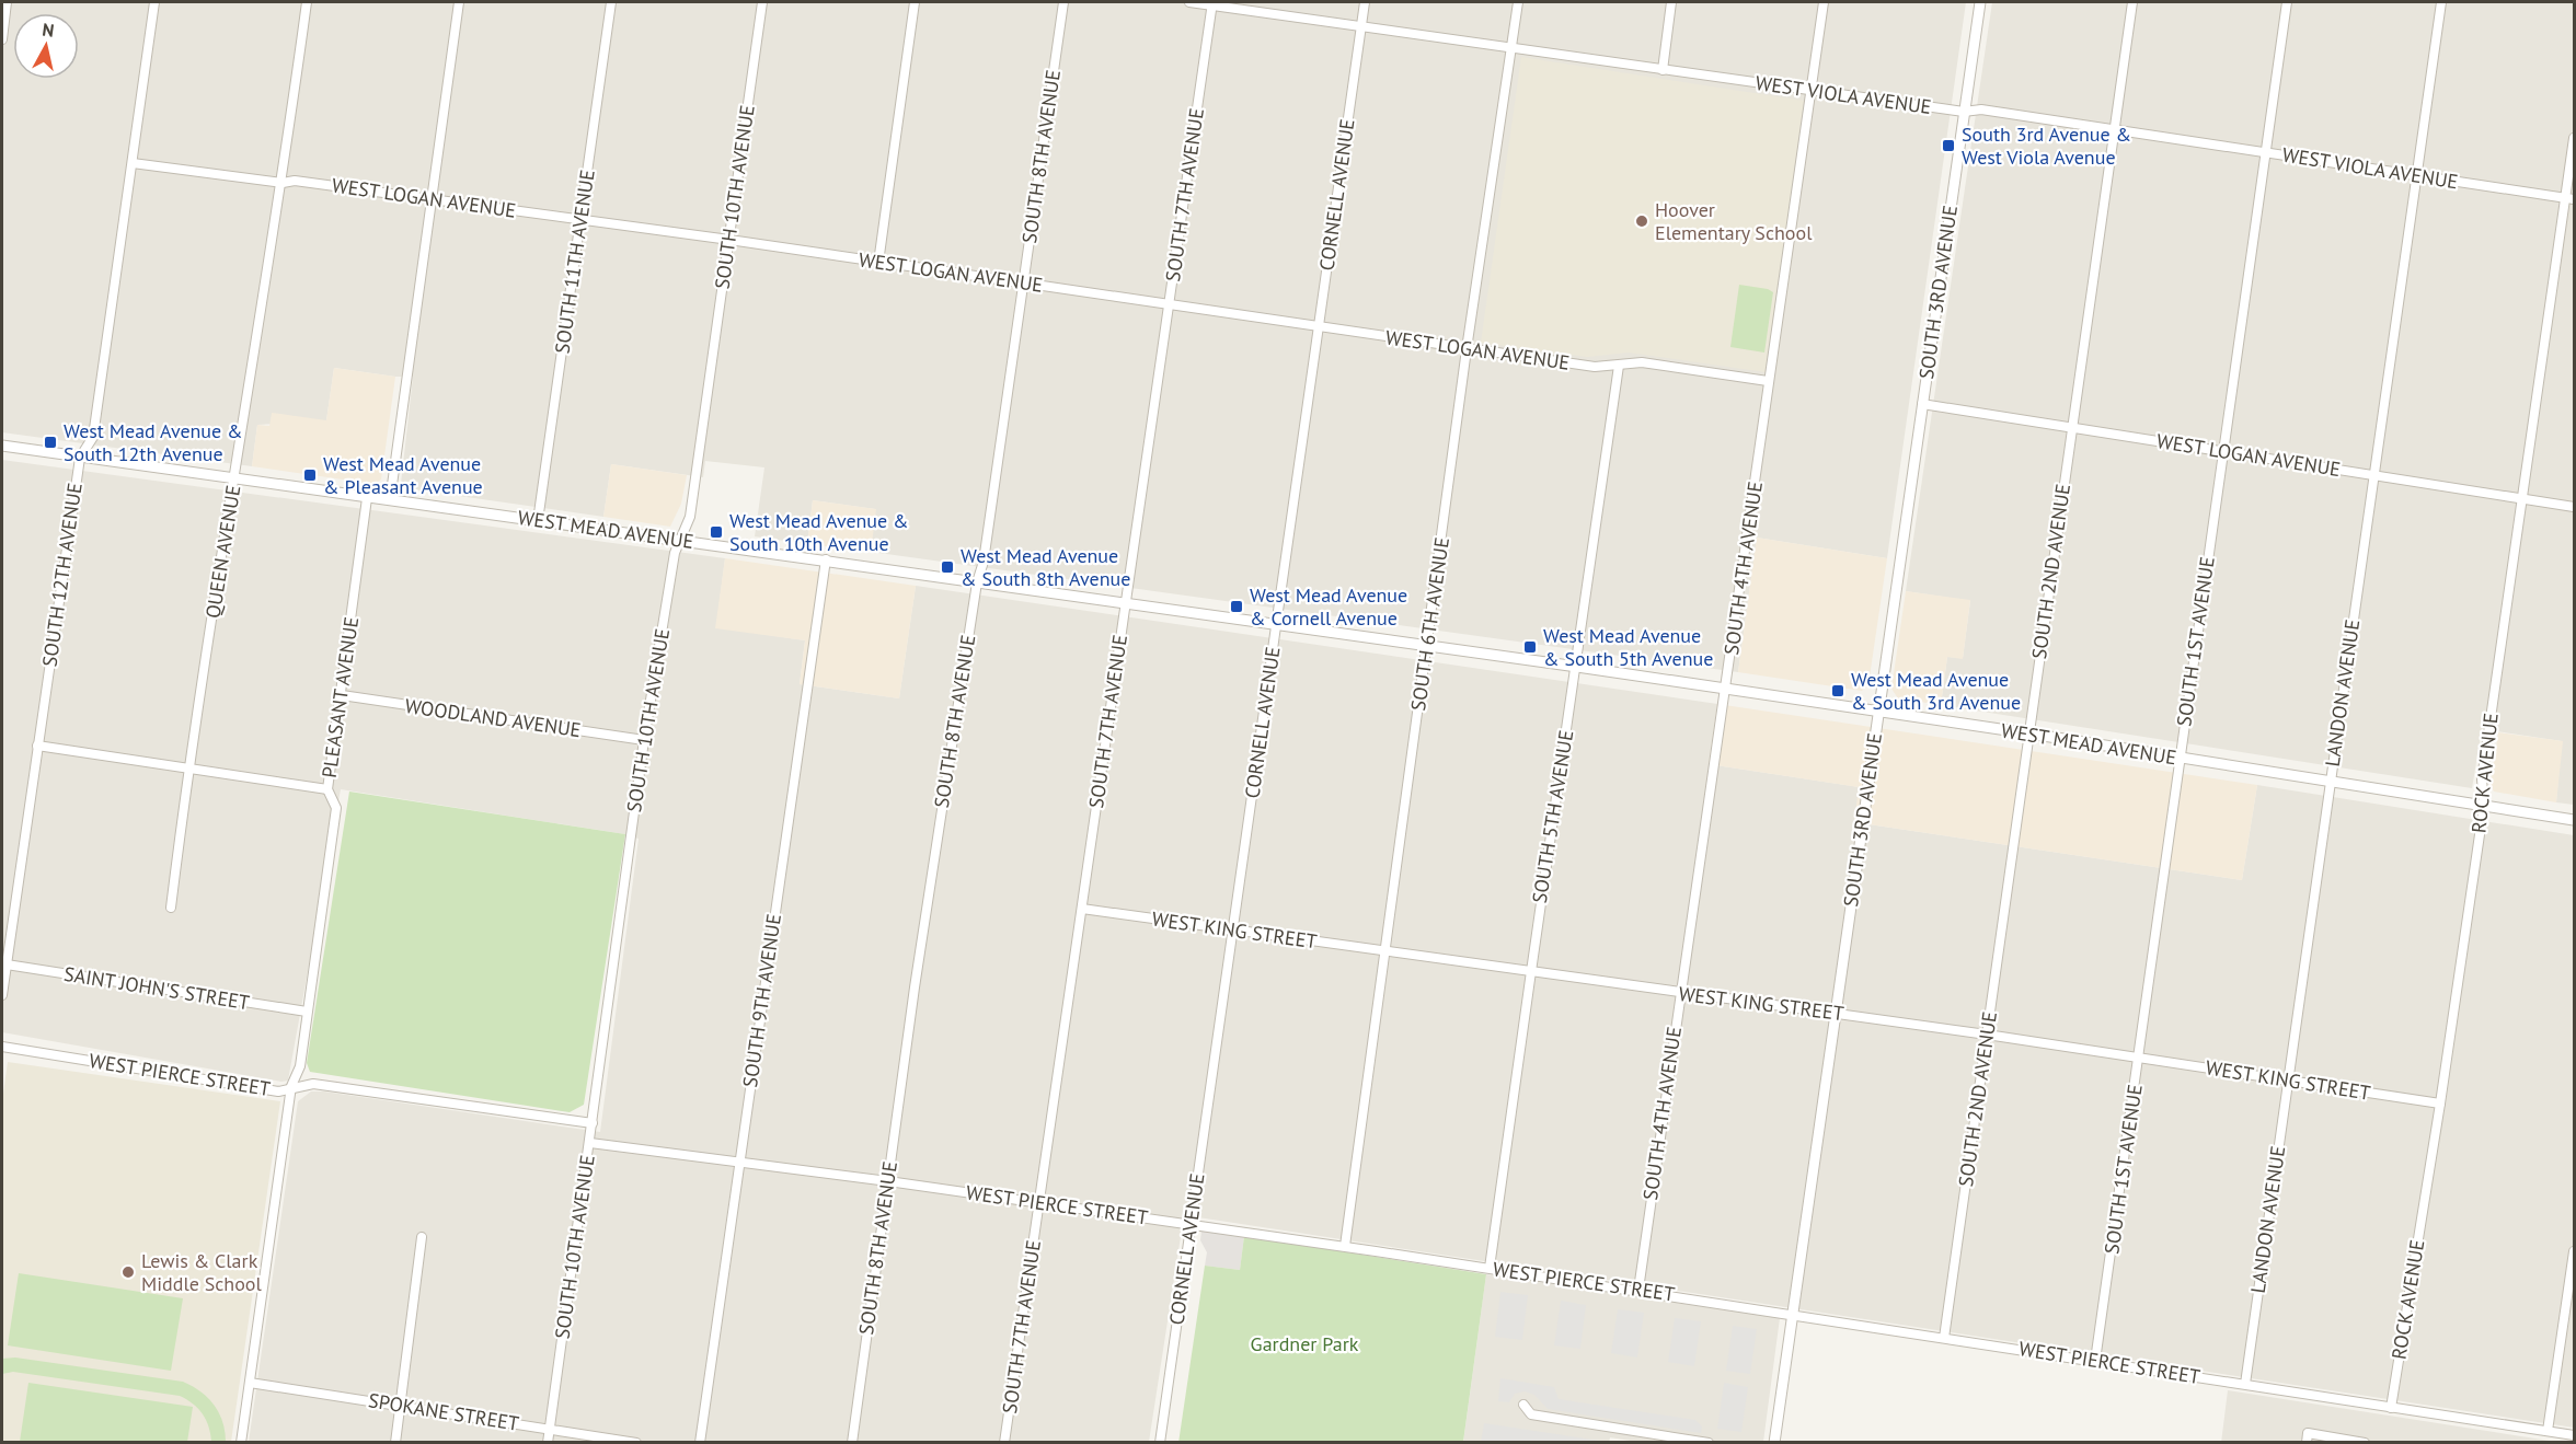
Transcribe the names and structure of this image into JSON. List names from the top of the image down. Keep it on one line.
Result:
{"streets":{"street":["WEST VIOLA AVENUE","SOUTH 8TH AVENUE","SOUTH 7TH AVENUE","CORNELL AVENUE","SOUTH 10TH AVENUE","WEST LOGAN AVENUE","SOUTH 11TH AVENUE","SOUTH 3RD AVENUE","WEST MEAD AVENUE","QUEEN AVENUE","SOUTH 4TH AVENUE","SOUTH 2ND AVENUE","SOUTH 12TH AVENUE","SOUTH 6TH AVENUE","SOUTH 1ST AVENUE","LANDON AVENUE","PLEASANT AVENUE","WOODLAND AVENUE","ROCK AVENUE","SOUTH 5TH AVENUE","WEST KING STREET","SAINT JOHN'S STREET","SOUTH 9TH AVENUE","WEST PIERCE STREET","SPOKANE STREET"]},"crossings":[["WEST VIOLA AVENUE","SOUTH 7TH AVENUE"],["WEST VIOLA AVENUE","CORNELL AVENUE"],["WEST VIOLA AVENUE","SOUTH 3RD AVENUE"],["WEST VIOLA AVENUE","SOUTH 4TH AVENUE"],["WEST VIOLA AVENUE","SOUTH 2ND AVENUE"],["WEST VIOLA AVENUE","SOUTH 6TH AVENUE"],["WEST VIOLA AVENUE","SOUTH 1ST AVENUE"],["WEST VIOLA AVENUE","LANDON AVENUE"],["WEST VIOLA AVENUE","ROCK AVENUE"],["SOUTH 8TH AVENUE","WEST LOGAN AVENUE"],["SOUTH 8TH AVENUE","WEST MEAD AVENUE"],["SOUTH 8TH AVENUE","WEST PIERCE STREET"],["SOUTH 7TH AVENUE","WEST LOGAN AVENUE"],["SOUTH 7TH AVENUE","WEST MEAD AVENUE"],["SOUTH 7TH AVENUE","WEST KING STREET"],["SOUTH 7TH AVENUE","WEST PIERCE STREET"],["CORNELL AVENUE","WEST LOGAN AVENUE"],["CORNELL AVENUE","WEST MEAD AVENUE"],["CORNELL AVENUE","WEST KING STREET"],["CORNELL AVENUE","WEST PIERCE STREET"],["SOUTH 10TH AVENUE","WEST LOGAN AVENUE"],["SOUTH 10TH AVENUE","WEST MEAD AVENUE"],["SOUTH 10TH AVENUE","WOODLAND AVENUE"],["SOUTH 10TH AVENUE","WEST PIERCE STREET"],["SOUTH 10TH AVENUE","SPOKANE STREET"],["WEST LOGAN AVENUE","SOUTH 11TH AVENUE"],["WEST LOGAN AVENUE","SOUTH 3RD AVENUE"],["WEST LOGAN AVENUE","QUEEN AVENUE"],["WEST LOGAN AVENUE","SOUTH 4TH AVENUE"],["WEST LOGAN AVENUE","SOUTH 2ND AVENUE"],["WEST LOGAN AVENUE","SOUTH 12TH AVENUE"],["WEST LOGAN AVENUE","SOUTH 6TH AVENUE"],["WEST LOGAN AVENUE","SOUTH 1ST AVENUE"],["WEST LOGAN AVENUE","LANDON AVENUE"],["WEST LOGAN AVENUE","ROCK AVENUE"],["WEST LOGAN AVENUE","SOUTH 5TH AVENUE"],["SOUTH 11TH AVENUE","WEST MEAD AVENUE"],["SOUTH 3RD AVENUE","WEST MEAD AVENUE"],["SOUTH 3RD AVENUE","WEST KING STREET"],["SOUTH 3RD AVENUE","WEST PIERCE STREET"],["WEST MEAD AVENUE","QUEEN AVENUE"],["WEST MEAD AVENUE","SOUTH 4TH AVENUE"],["WEST MEAD AVENUE","SOUTH 2ND AVENUE"],["WEST MEAD AVENUE","SOUTH 12TH AVENUE"],["WEST MEAD AVENUE","SOUTH 6TH AVENUE"],["WEST MEAD AVENUE","SOUTH 1ST AVENUE"],["WEST MEAD AVENUE","LANDON AVENUE"],["WEST MEAD AVENUE","PLEASANT AVENUE"],["WEST MEAD AVENUE","ROCK AVENUE"],["WEST MEAD AVENUE","SOUTH 5TH AVENUE"],["WEST MEAD AVENUE","SOUTH 9TH AVENUE"],["SOUTH 4TH AVENUE","WEST KING STREET"],["SOUTH 4TH AVENUE","WEST PIERCE STREET"],["SOUTH 2ND AVENUE","WEST KING STREET"],["SOUTH 2ND AVENUE","WEST PIERCE STREET"],["SOUTH 12TH AVENUE","SAINT JOHN'S STREET"],["SOUTH 6TH AVENUE","WEST KING STREET"],["SOUTH 6TH AVENUE","WEST PIERCE STREET"],["SOUTH 1ST AVENUE","WEST KING STREET"],["SOUTH 1ST AVENUE","WEST PIERCE STREET"],["LANDON AVENUE","WEST KING STREET"],["LANDON AVENUE","WEST PIERCE STREET"],["PLEASANT AVENUE","WOODLAND AVENUE"],["PLEASANT AVENUE","SAINT JOHN'S STREET"],["PLEASANT AVENUE","WEST PIERCE STREET"],["PLEASANT AVENUE","SPOKANE STREET"],["ROCK AVENUE","WEST KING STREET"],["ROCK AVENUE","WEST PIERCE STREET"],["SOUTH 5TH AVENUE","WEST KING STREET"],["SOUTH 5TH AVENUE","WEST PIERCE STREET"],["SOUTH 9TH AVENUE","WEST PIERCE STREET"]],"parks":["Gardner Park"],"places":{"transit":["South 3rd Avenue & West Viola Avenue","West Mead Avenue & South 12th Avenue","West Mead Avenue & Pleasant Avenue","West Mead Avenue & South 10th Avenue","West Mead Avenue & South 8th Avenue","West Mead Avenue & Cornell Avenue","West Mead Avenue & South 5th Avenue","West Mead Avenue & South 3rd Avenue"],"other":["Hoover Elementary School","Lewis & Clark Middle School"]},"north":"top"}
